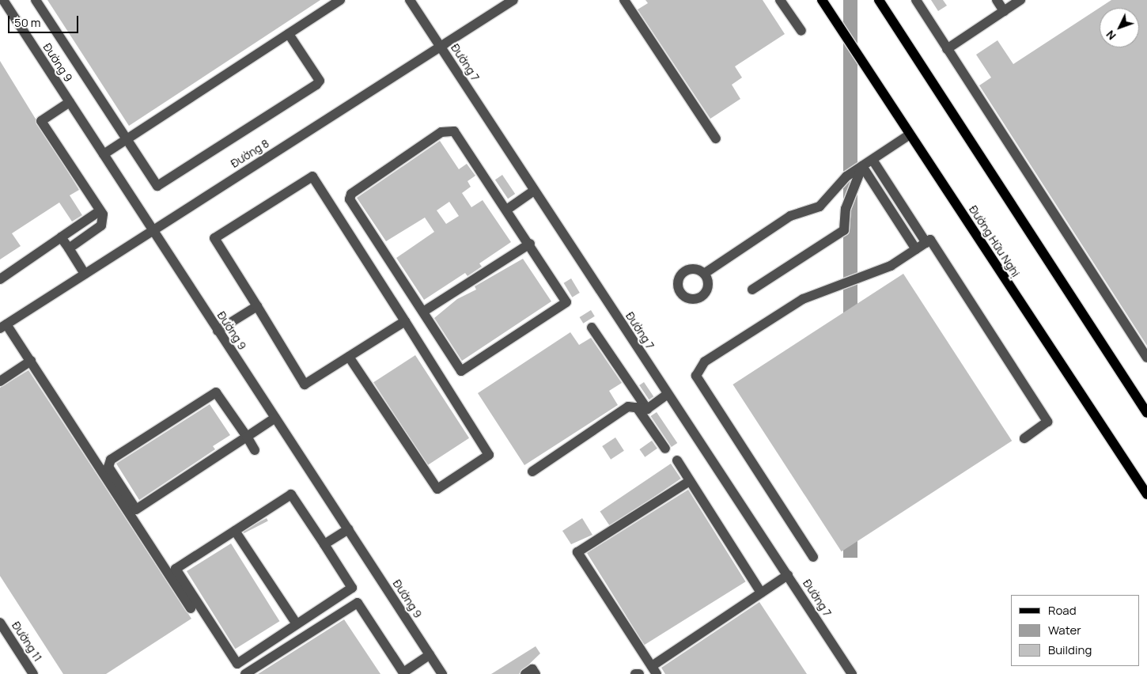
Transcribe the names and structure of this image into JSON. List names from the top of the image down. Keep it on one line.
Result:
{"streets":{"main road":["Đường Hữu Nghị"],"street":["Đường 9","Đường 7","Đường 8","Đường 11"]},"crossings":[["Đường 9","Đường 8"],["Đường 7","Đường 8"]],"legend":["Road","Water","Building"],"scale_bar":"50 m","north":"bottom left"}
